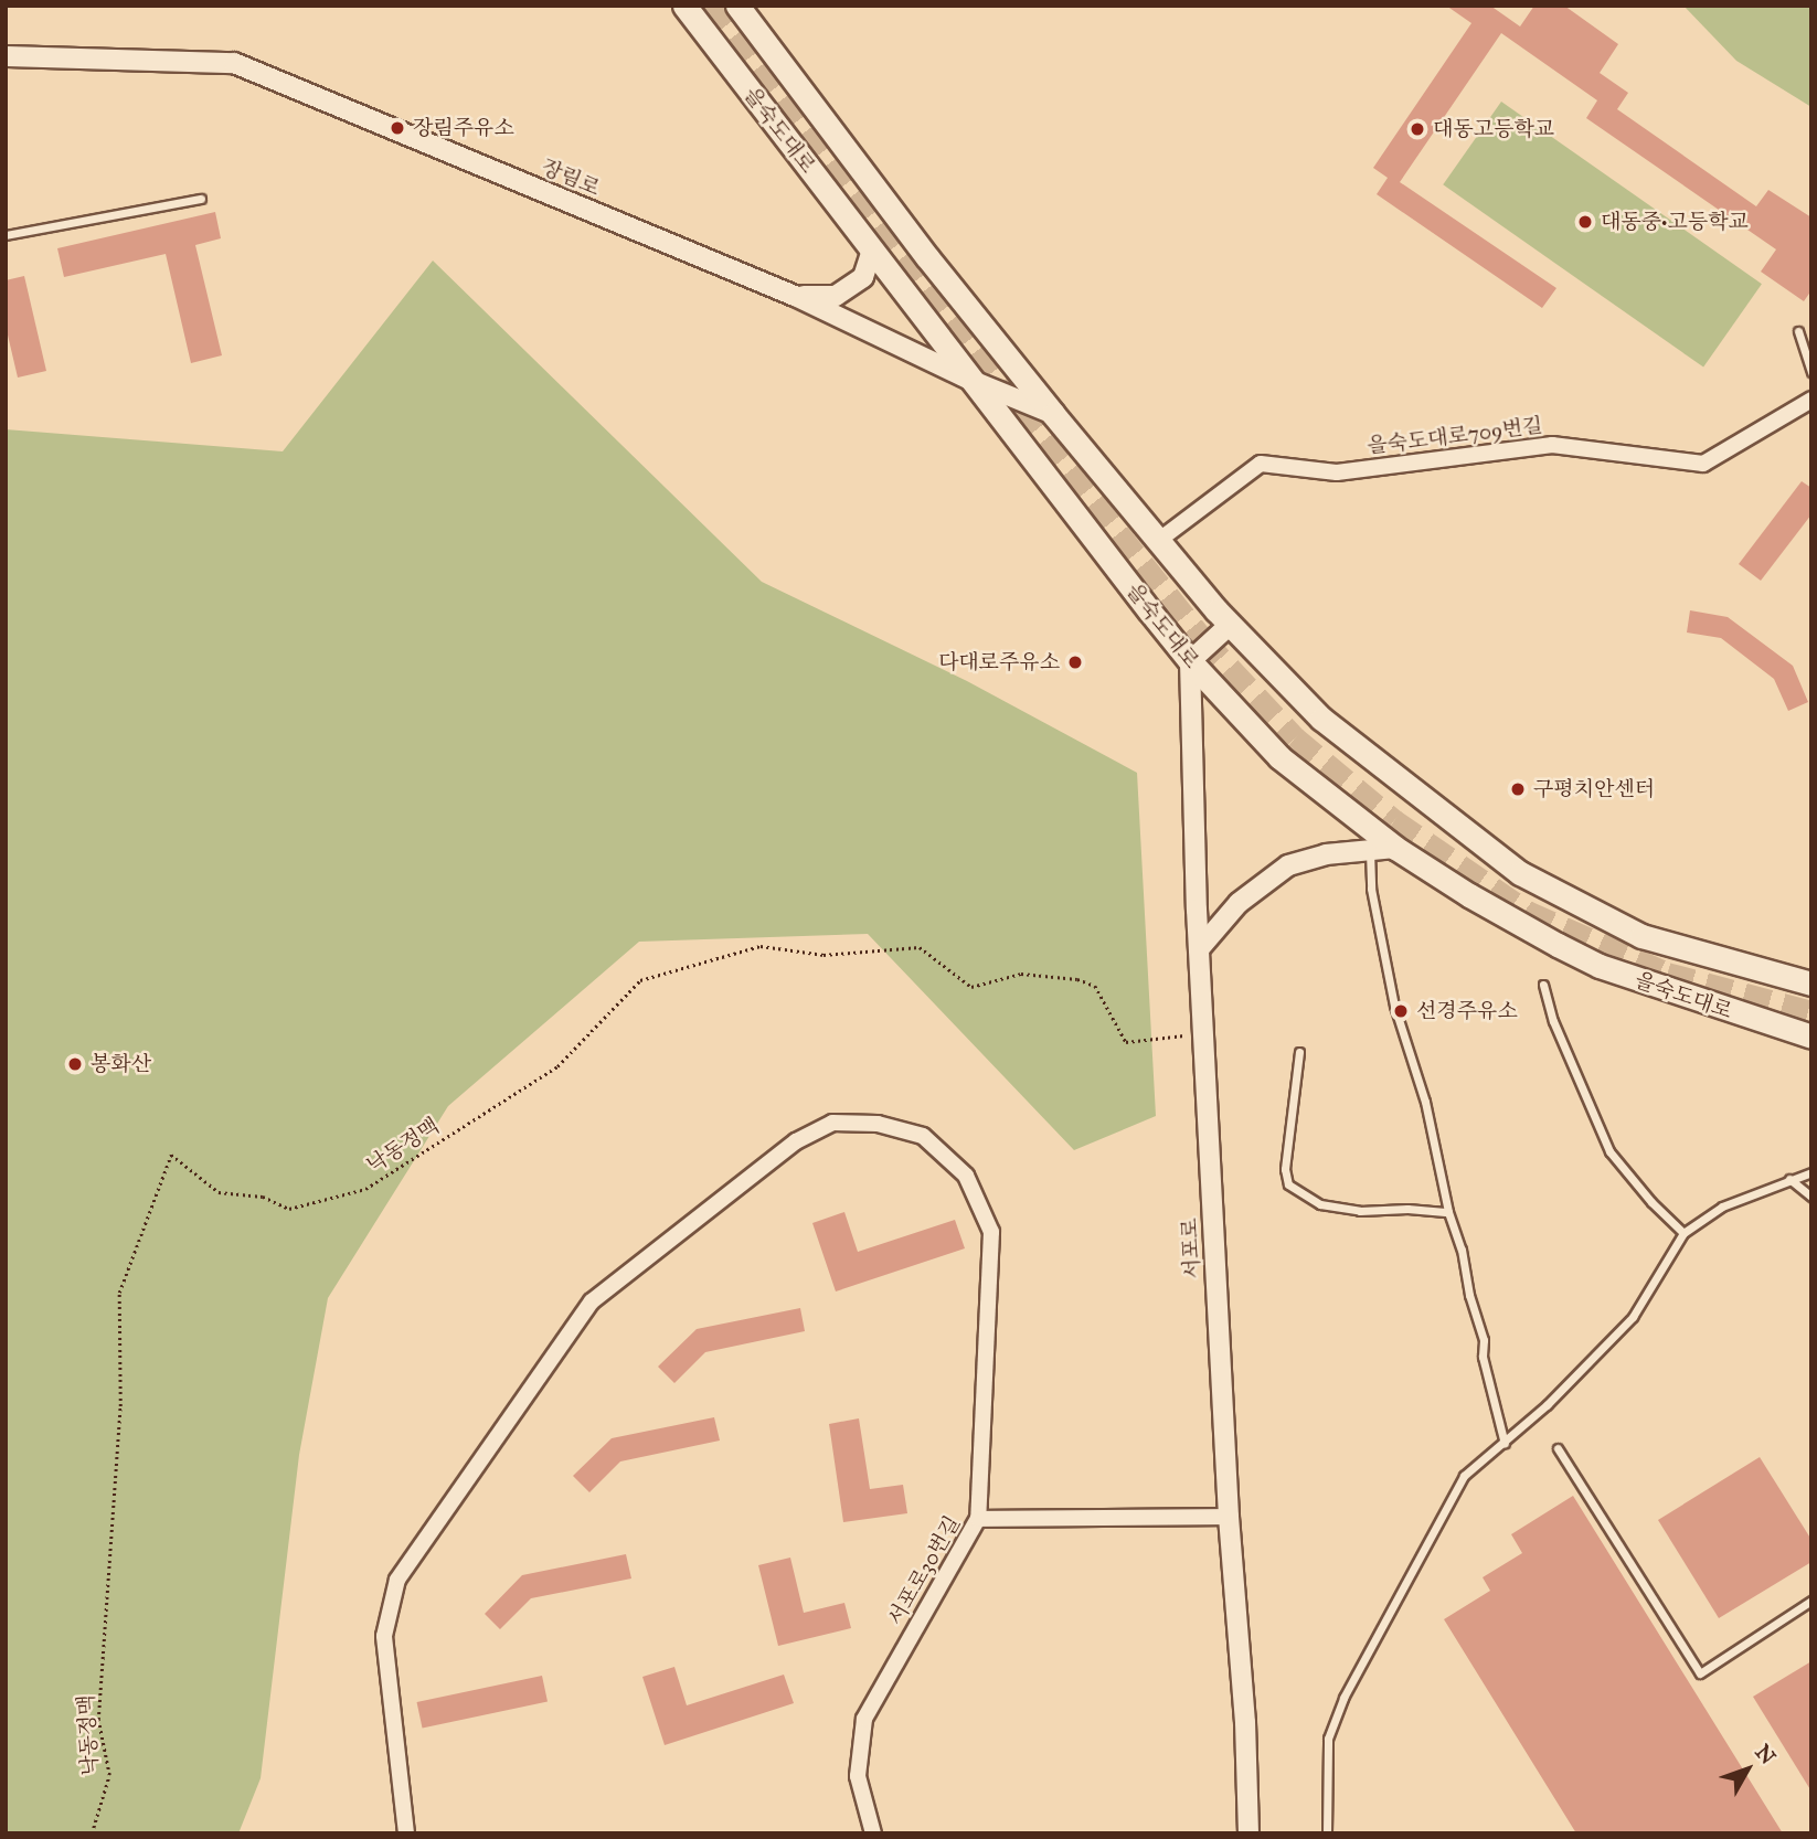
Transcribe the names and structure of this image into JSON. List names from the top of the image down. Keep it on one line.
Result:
{"streets":{"main road":["을숙도대로"],"street":["장림로","을숙도대로709번길","서포로","서포로30번길"],"path":["낙동정맥"]},"crossings":[["을숙도대로","장림로"],["을숙도대로","을숙도대로709번길"],["을숙도대로","서포로"],["낙동정맥","서포로"],["서포로","서포로30번길"]],"places":["장림주유소","대동고등학교","대동중•고등학교","다대로주유소","구평치안센터","선경주유소","봉화산"],"north":"top right"}
